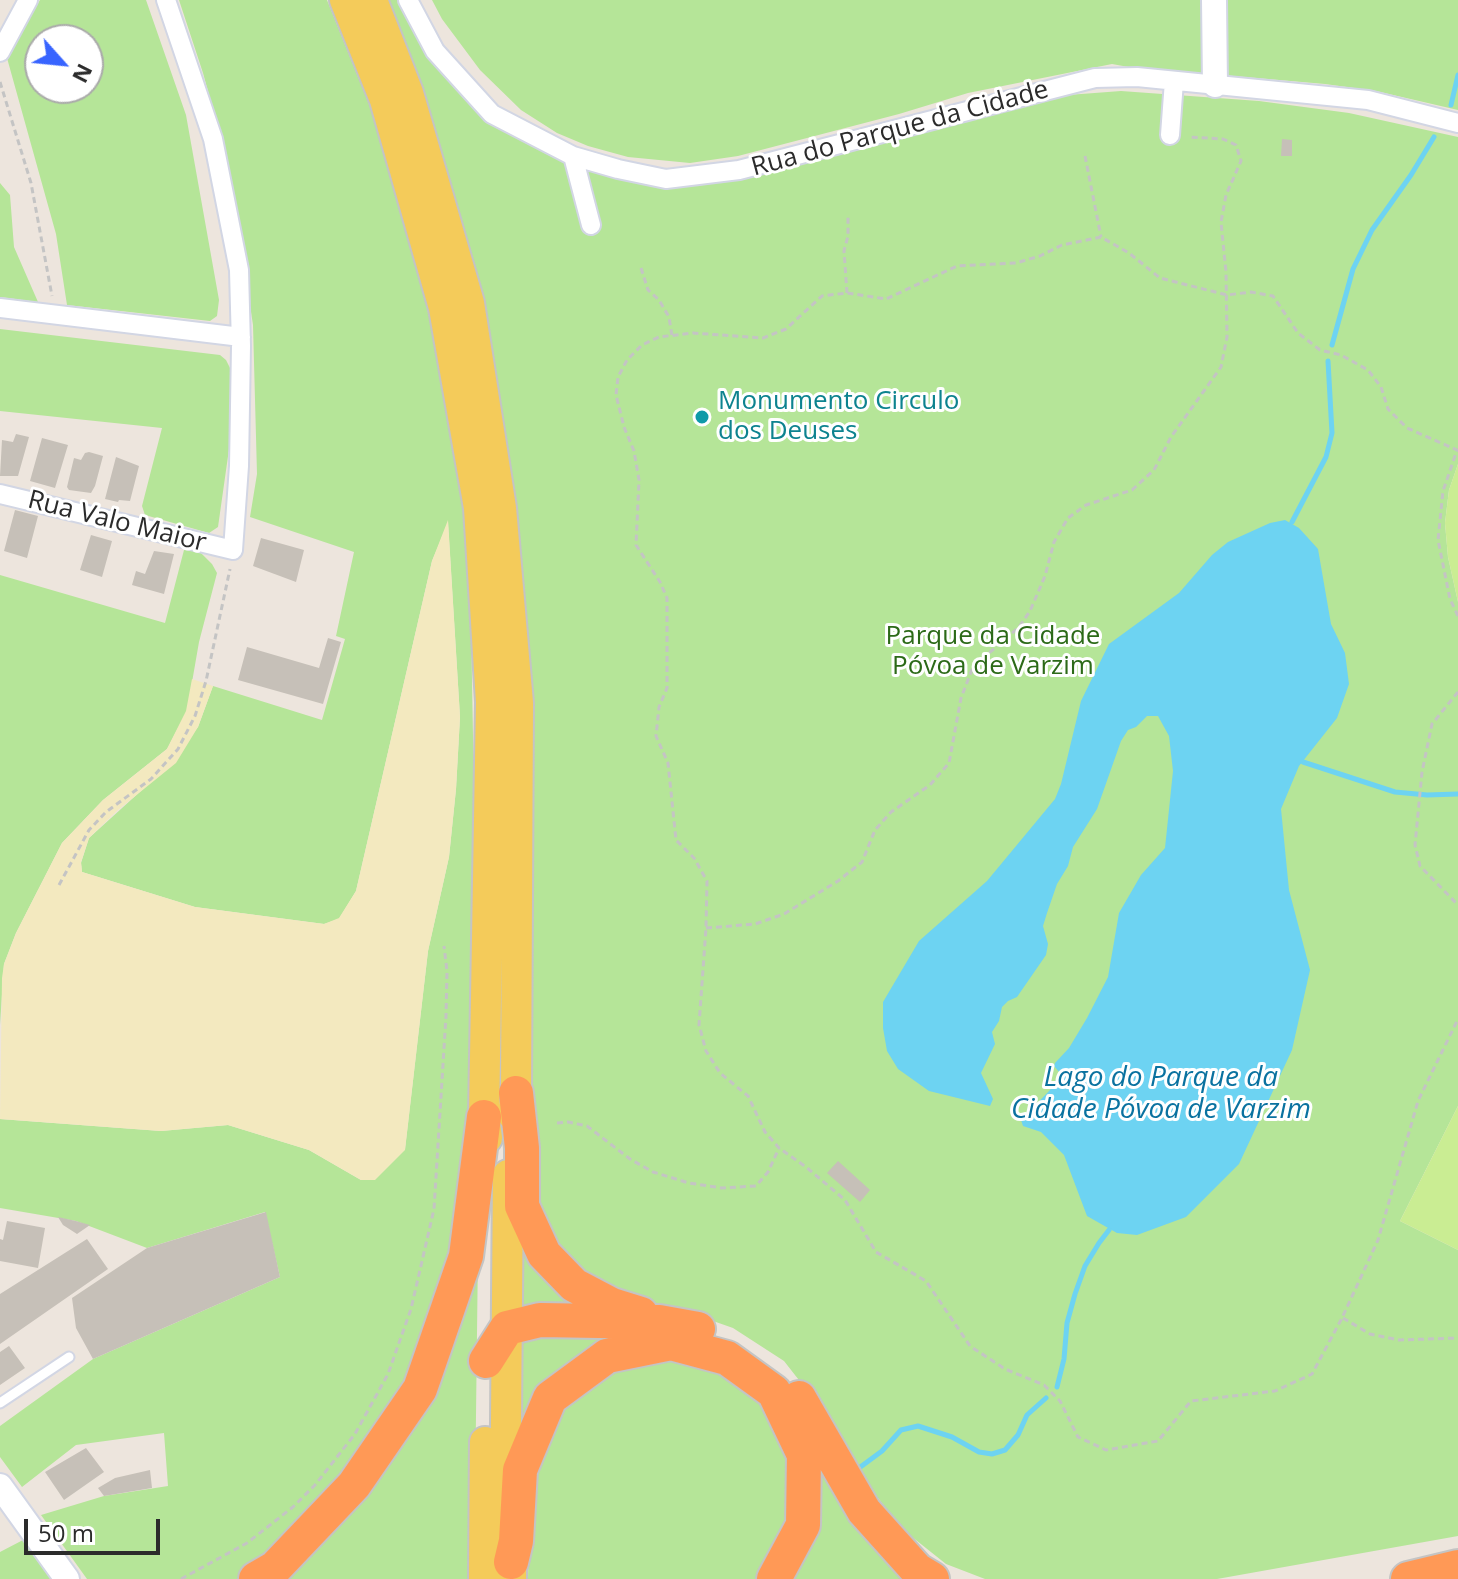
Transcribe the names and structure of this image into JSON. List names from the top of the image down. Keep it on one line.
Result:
{"streets":{"street":["Rua do Parque da Cidade","Rua Valo Maior"]},"water":["Lago do Parque da Cidade Póvoa de Varzim"],"parks":["Parque da Cidade Póvoa de Varzim"],"places":["Monumento Circulo dos Deuses"],"scale_bar":"50 m","north":"bottom right"}
